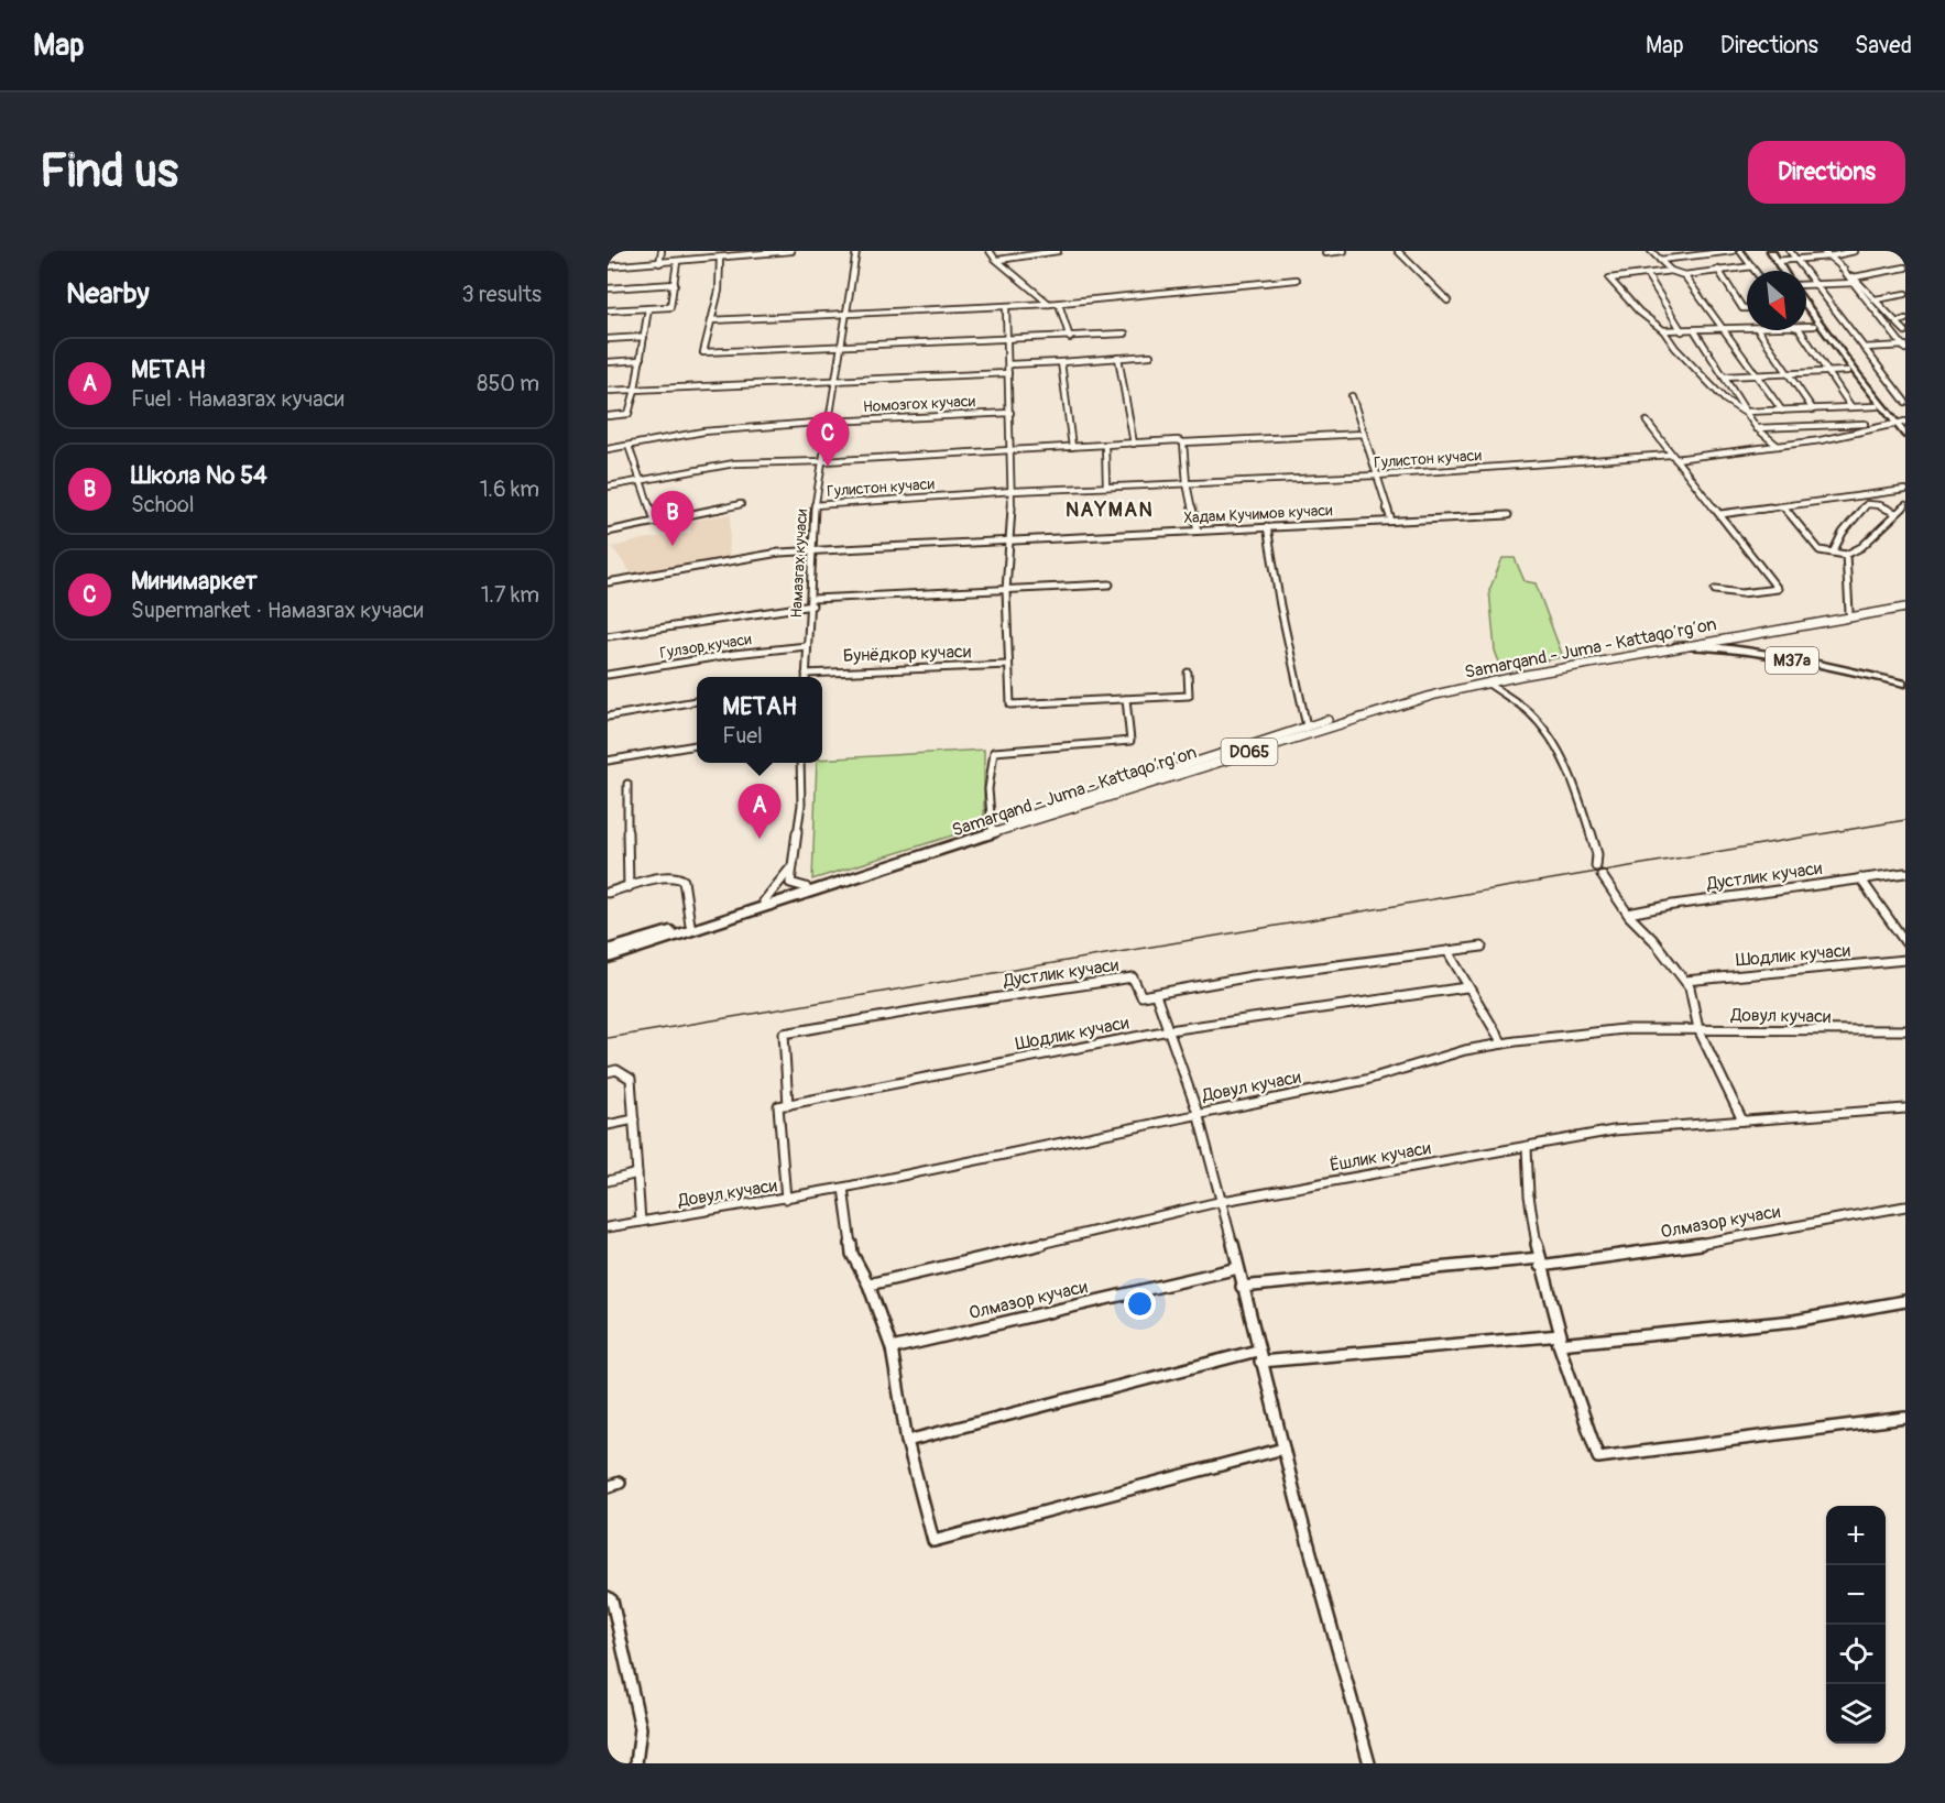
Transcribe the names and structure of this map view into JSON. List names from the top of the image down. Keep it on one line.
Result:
{"streets":{"highway":["M37a"],"main road":["Samarqand - Juma - Kattaqo‘rg‘on","D065"],"street":["Номозгох кучаси","Гулистон кучаси","Хадам Кучимов кучаси","Намазгах кучаси","Гулзор кучаси","Бунёдкор кучаси","Дустлик кучаси","Шодлик кучаси","Довул кучаси","Ёшлик кучаси","Олмазор кучаси"]},"crossings":[["Номозгох кучаси","Намазгах кучаси"],["Гулистон кучаси","Намазгах кучаси"],["Хадам Кучимов кучаси","Намазгах кучаси"],["Намазгах кучаси","Гулзор кучаси"],["Намазгах кучаси","Бунёдкор кучаси"],["Samarqand - Juma - Kattaqo‘rg‘on","M37a"],["Дустлик кучаси","Шодлик кучаси"]],"districts":["NAYMAN"],"north":"bottom right","page":{"header":"Map","nav":["Map","Directions","Saved"],"buttons":"Directions","title":"Find us","heading":["Nearby","3 results"],"list":[{"mark":"A","name":"МЕТАН","note":"Fuel · Намазгах кучаси","value":"850 m"},{"mark":"B","name":"Школа № 54","note":"School","value":"1.6 km"},{"mark":"C","name":"Минимаркет","note":"Supermarket · Намазгах кучаси","value":"1.7 km"}],"pins":["C","B","A"],"popup":["МЕТАН","Fuel"],"map_buttons":["+","−"]}}
